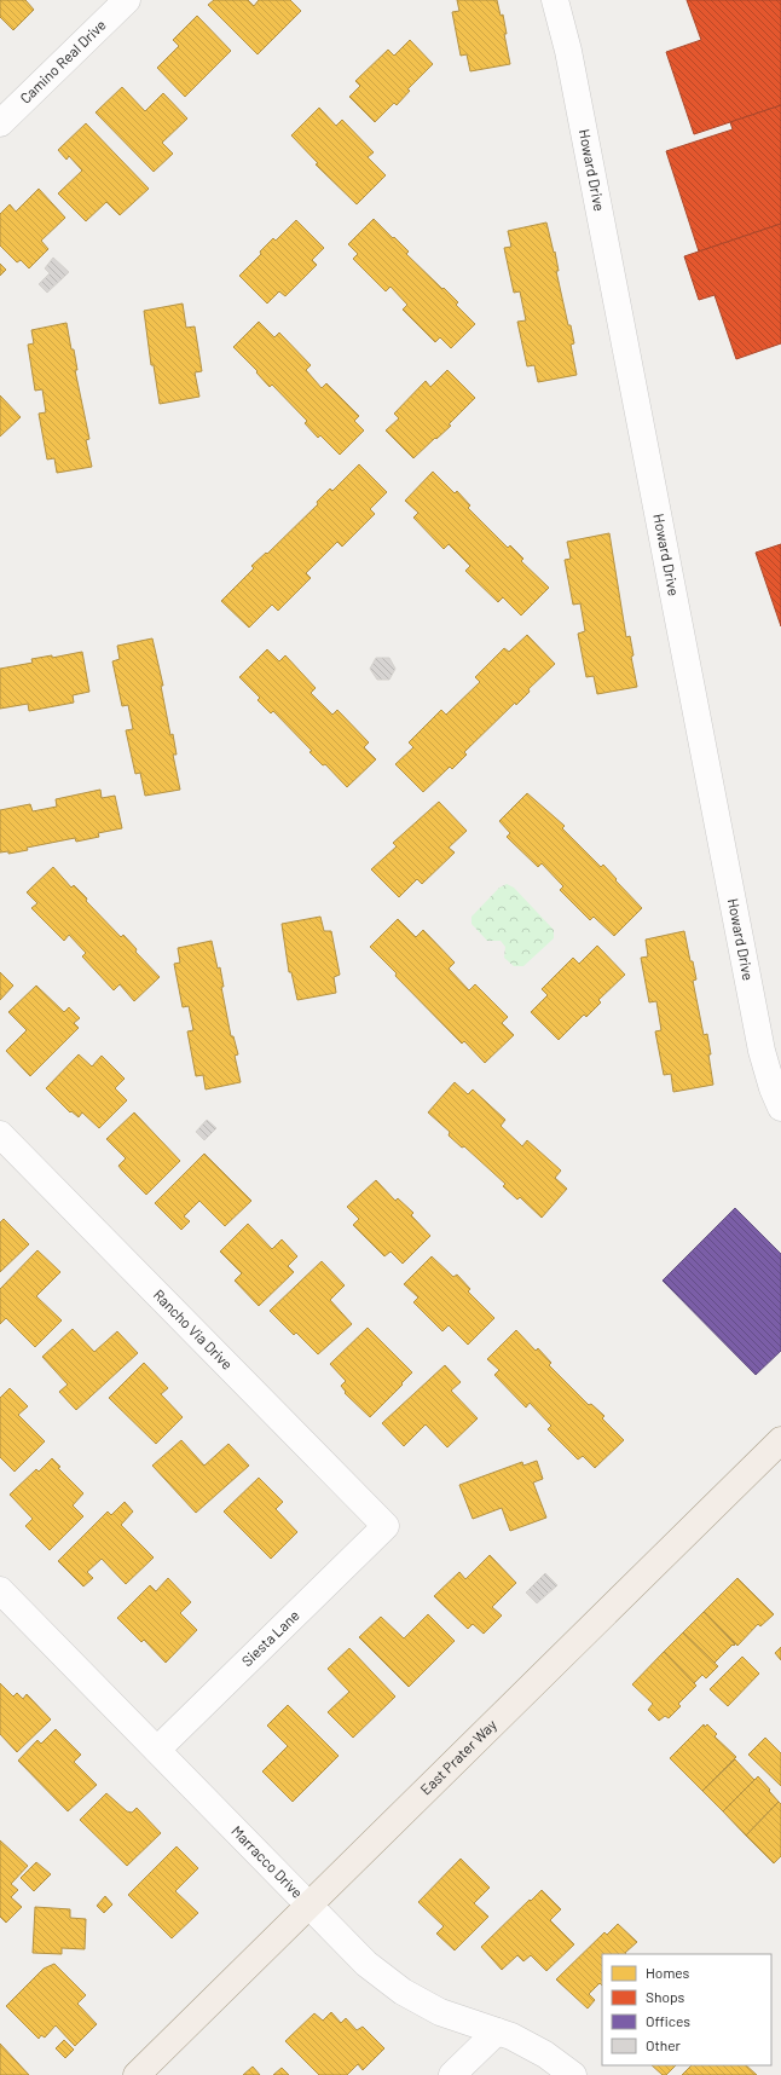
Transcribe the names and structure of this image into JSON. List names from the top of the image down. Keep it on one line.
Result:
{"streets":{"main road":["East Prater Way"],"street":["Camino Real Drive","Howard Drive","Rancho Via Drive","Siesta Lane","Marracco Drive"]},"crossings":[["Rancho Via Drive","Siesta Lane"],["Siesta Lane","Marracco Drive"],["East Prater Way","Marracco Drive"]],"legend":["Homes","Shops","Offices","Other"]}
